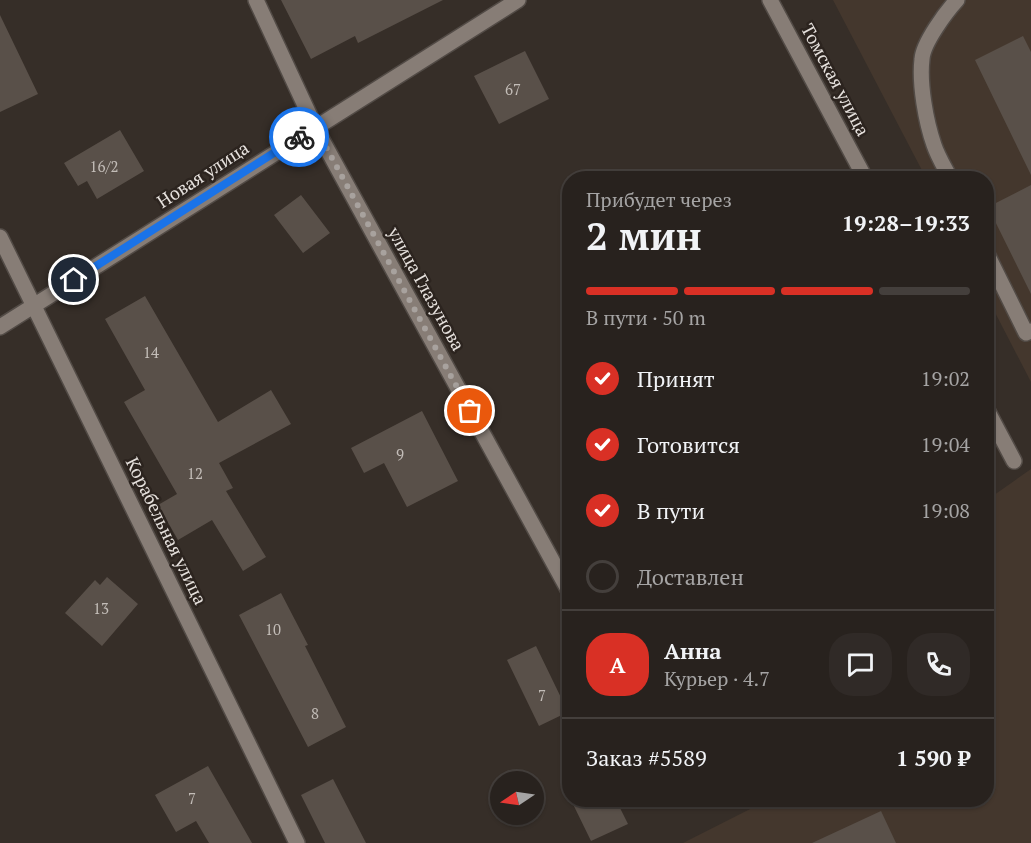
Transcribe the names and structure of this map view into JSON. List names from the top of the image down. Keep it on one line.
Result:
{"streets":{"street":["Томская улица","Новая улица","улица Глазунова","Корабельная улица"]},"crossings":[["Новая улица","улица Глазунова"],["Новая улица","Корабельная улица"]],"house_numbers":["67","16/2","14","9","12","13","10","7","8","7"],"north":"left","page":{"heading":["2 мин","Прибудет через","19:28–19:33"],"panel":["Анна","Курьер · 4.7","Заказ #5589","1 590 ₽"],"bar":"В пути · 50 m","list":[["Принят","19:02"],["Готовится","19:04"],["В пути","19:08"],"Доставлен"],"round":"А"}}
